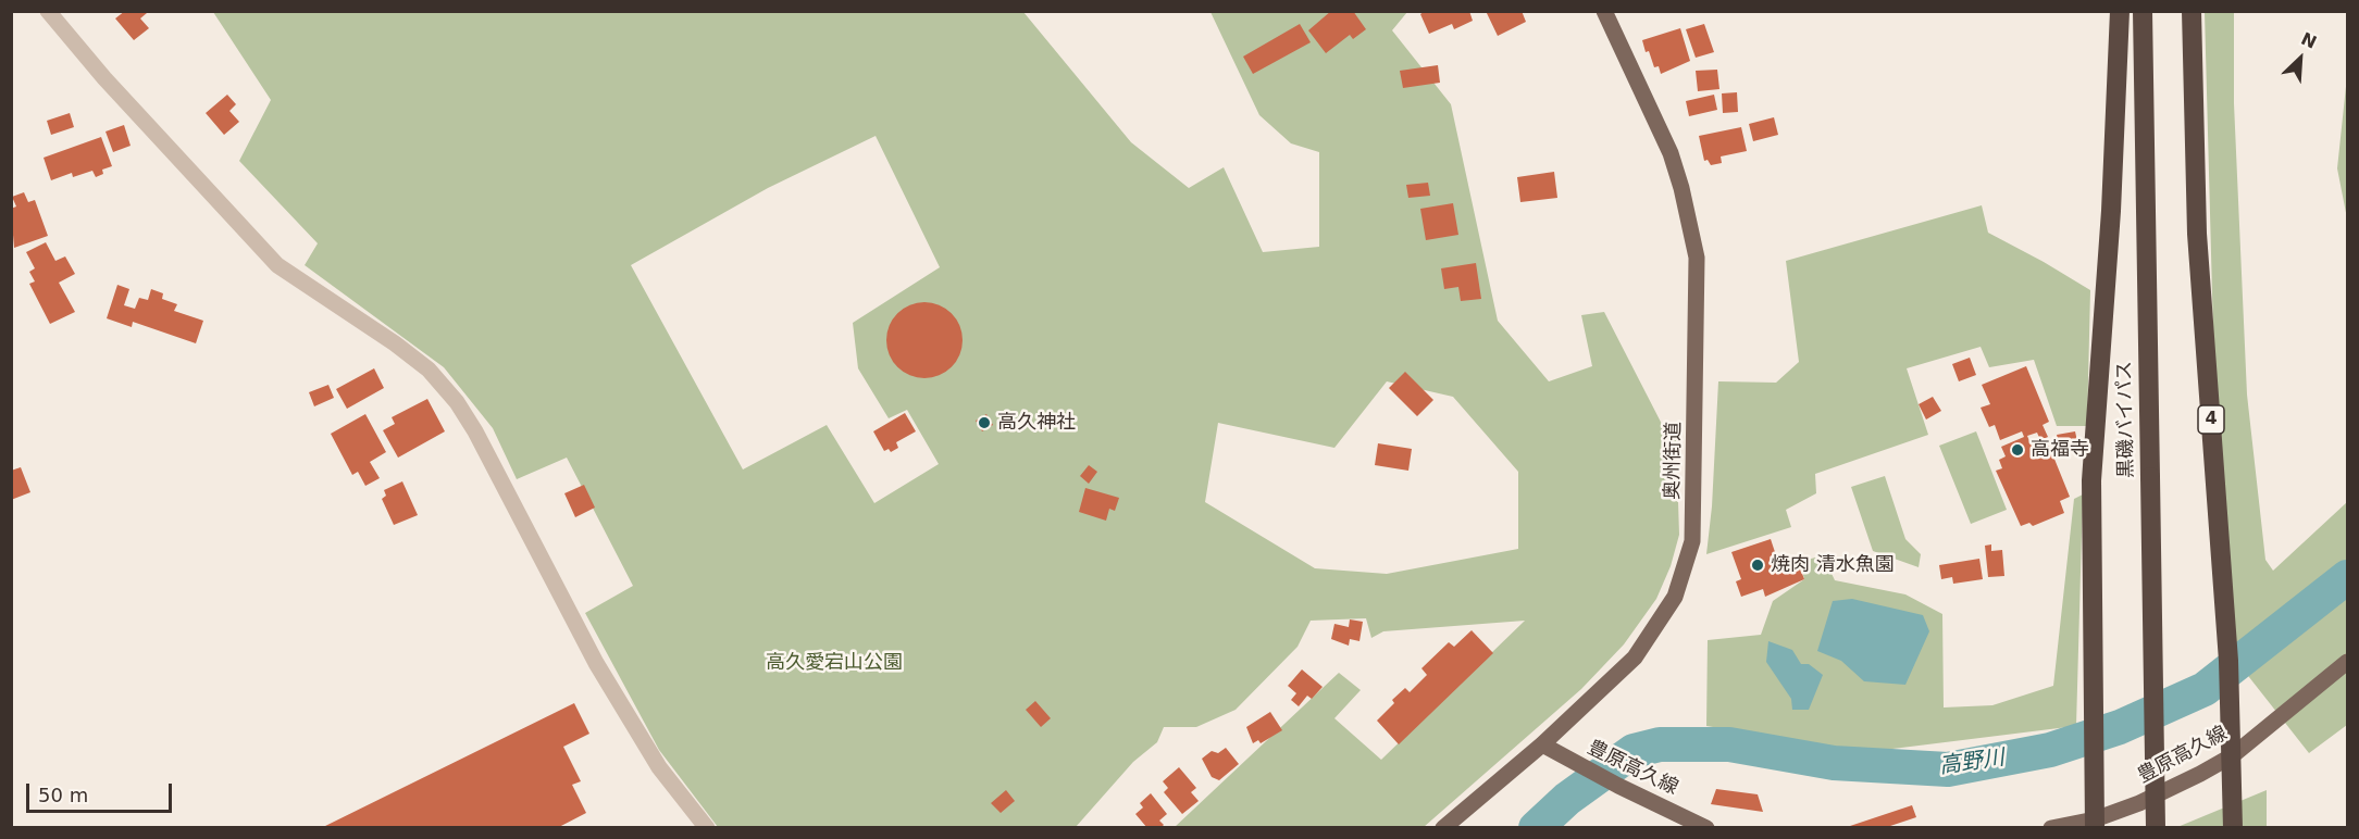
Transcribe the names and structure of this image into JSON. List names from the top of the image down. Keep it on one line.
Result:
{"streets":{"highway":["黒磯バイパス","4"],"main road":["奥州街道","豊原高久線"]},"crossings":[["4","豊原高久線"],["奥州街道","豊原高久線"]],"water":["高野川"],"parks":["高久愛宕山公園"],"places":["高久神社","高福寺","焼肉 清水魚園"],"scale_bar":"50 m","north":"top right"}
